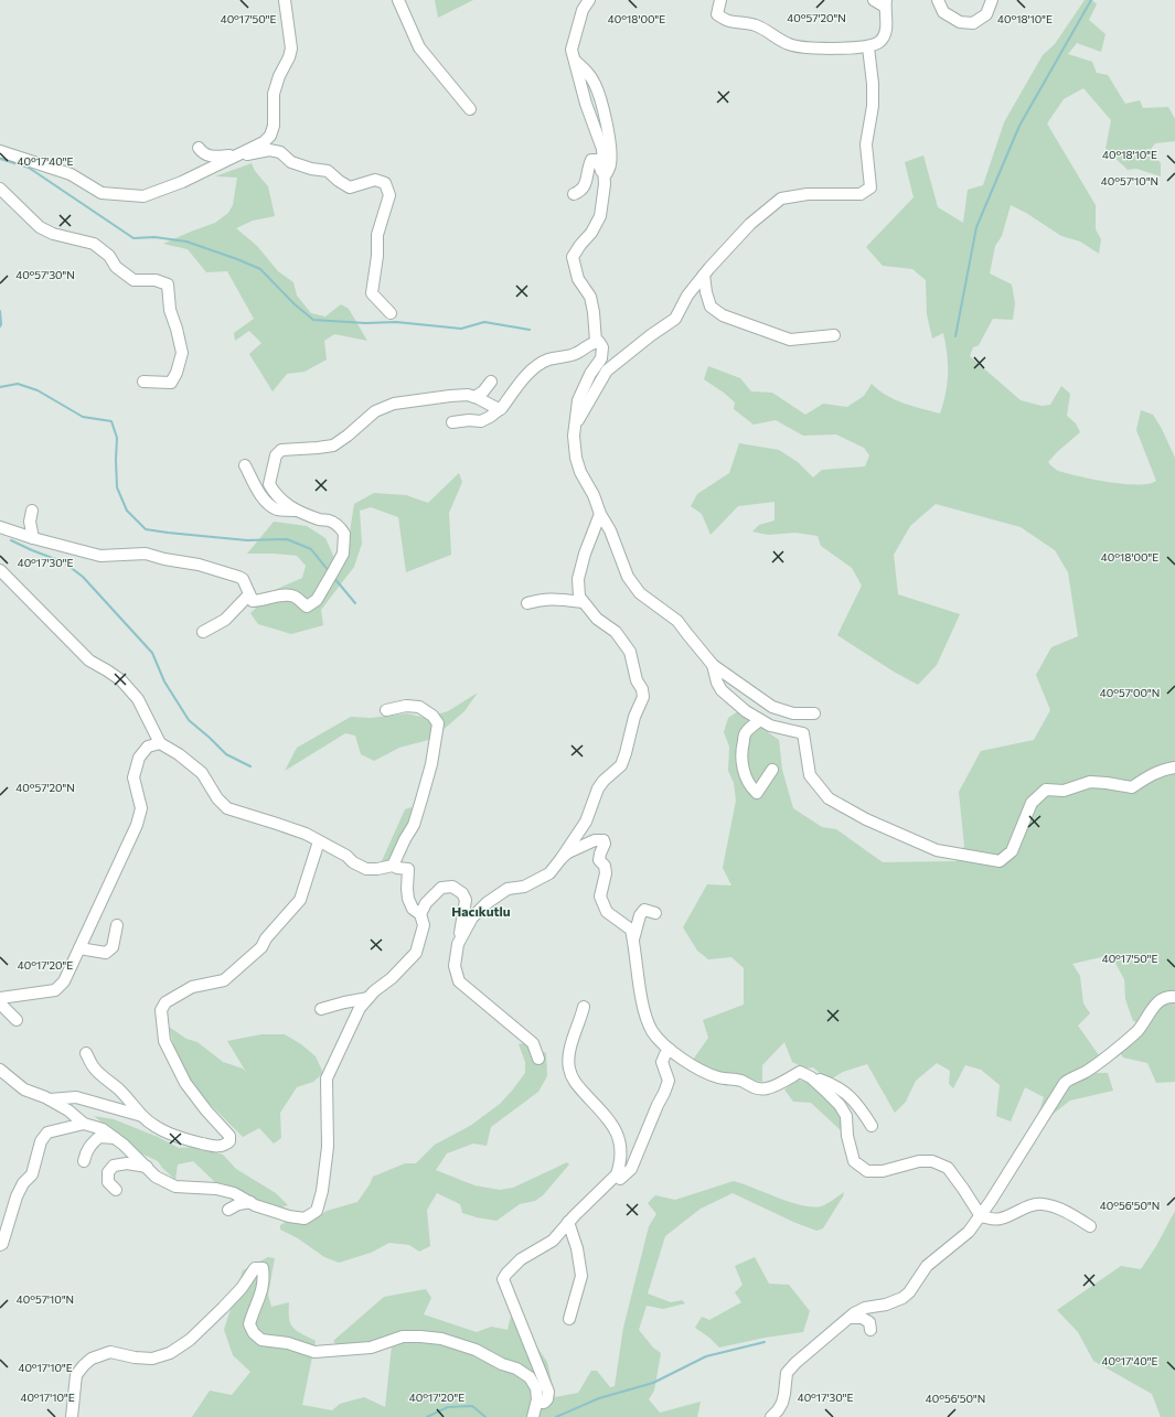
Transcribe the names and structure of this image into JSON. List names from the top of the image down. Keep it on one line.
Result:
{"districts":["Hacıkutlu"],"coordinates":["40°57'20\"N","40°17'50\"E","40°18'00\"E","40°18'10\"E","40°17'40\"E","40°57'10\"N","40°57'30\"N","40°17'30\"E","40°57'00\"N","40°17'20\"E","40°56'50\"N","40°17'10\"E"]}
